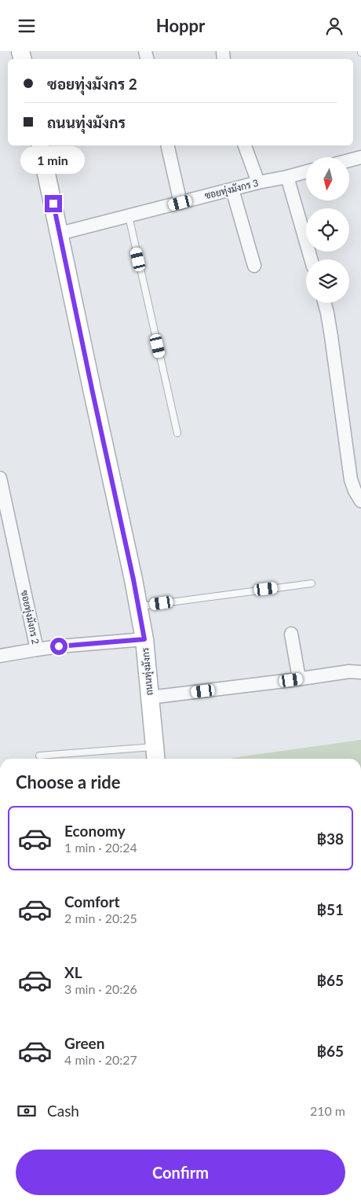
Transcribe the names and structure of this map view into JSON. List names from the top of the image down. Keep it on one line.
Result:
{"streets":{"street":["ซอยทุ่งมังกร 3","ซอยทุ่งมังกร 2","ถนนทุ่งมังกร"]},"crossings":[["ซอยทุ่งมังกร 3","ถนนทุ่งมังกร"],["ซอยทุ่งมังกร 2","ถนนทุ่งมังกร"]],"north":"bottom","page":{"header":"Hoppr","banner":["ซอยทุ่งมังกร 2","ถนนทุ่งมังกร"],"bubble":"1 min","heading":"Choose a ride","list":[{"name":"Economy","note":"1 min · 20:24","value":"฿38"},{"name":"Comfort","note":"2 min · 20:25","value":"฿51"},{"name":"XL","note":"3 min · 20:26","value":"฿65"},{"name":"Green","note":"4 min · 20:27","value":"฿65"}],"pay":["Cash","210 m"],"buttons":"Confirm"}}
